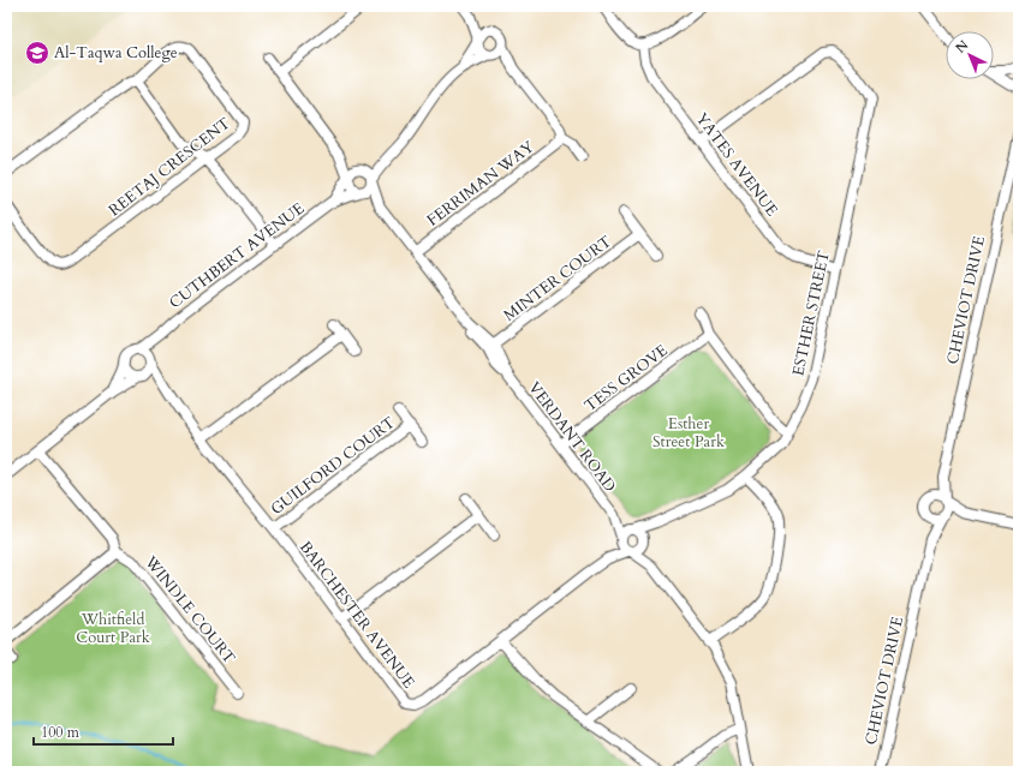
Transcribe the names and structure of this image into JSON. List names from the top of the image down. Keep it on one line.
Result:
{"streets":{"street":["YATES AVENUE","REETAJ CRESCENT","FERRIMAN WAY","CUTHBERT AVENUE","MINTER COURT","CHEVIOT DRIVE","ESTHER STREET","TESS GROVE","VERDANT ROAD","GUILFORD COURT","WINDLE COURT","BARCHESTER AVENUE"]},"crossings":[["YATES AVENUE","ESTHER STREET"],["FERRIMAN WAY","VERDANT ROAD"],["CUTHBERT AVENUE","VERDANT ROAD"],["CUTHBERT AVENUE","BARCHESTER AVENUE"],["MINTER COURT","VERDANT ROAD"],["ESTHER STREET","VERDANT ROAD"],["ESTHER STREET","BARCHESTER AVENUE"],["TESS GROVE","VERDANT ROAD"],["VERDANT ROAD","BARCHESTER AVENUE"],["GUILFORD COURT","BARCHESTER AVENUE"]],"parks":["Esther Street Park","Whitfield Court Park"],"places":{"school or university":["Al-Taqwa College"]},"scale_bar":"100 m","north":"top left"}
